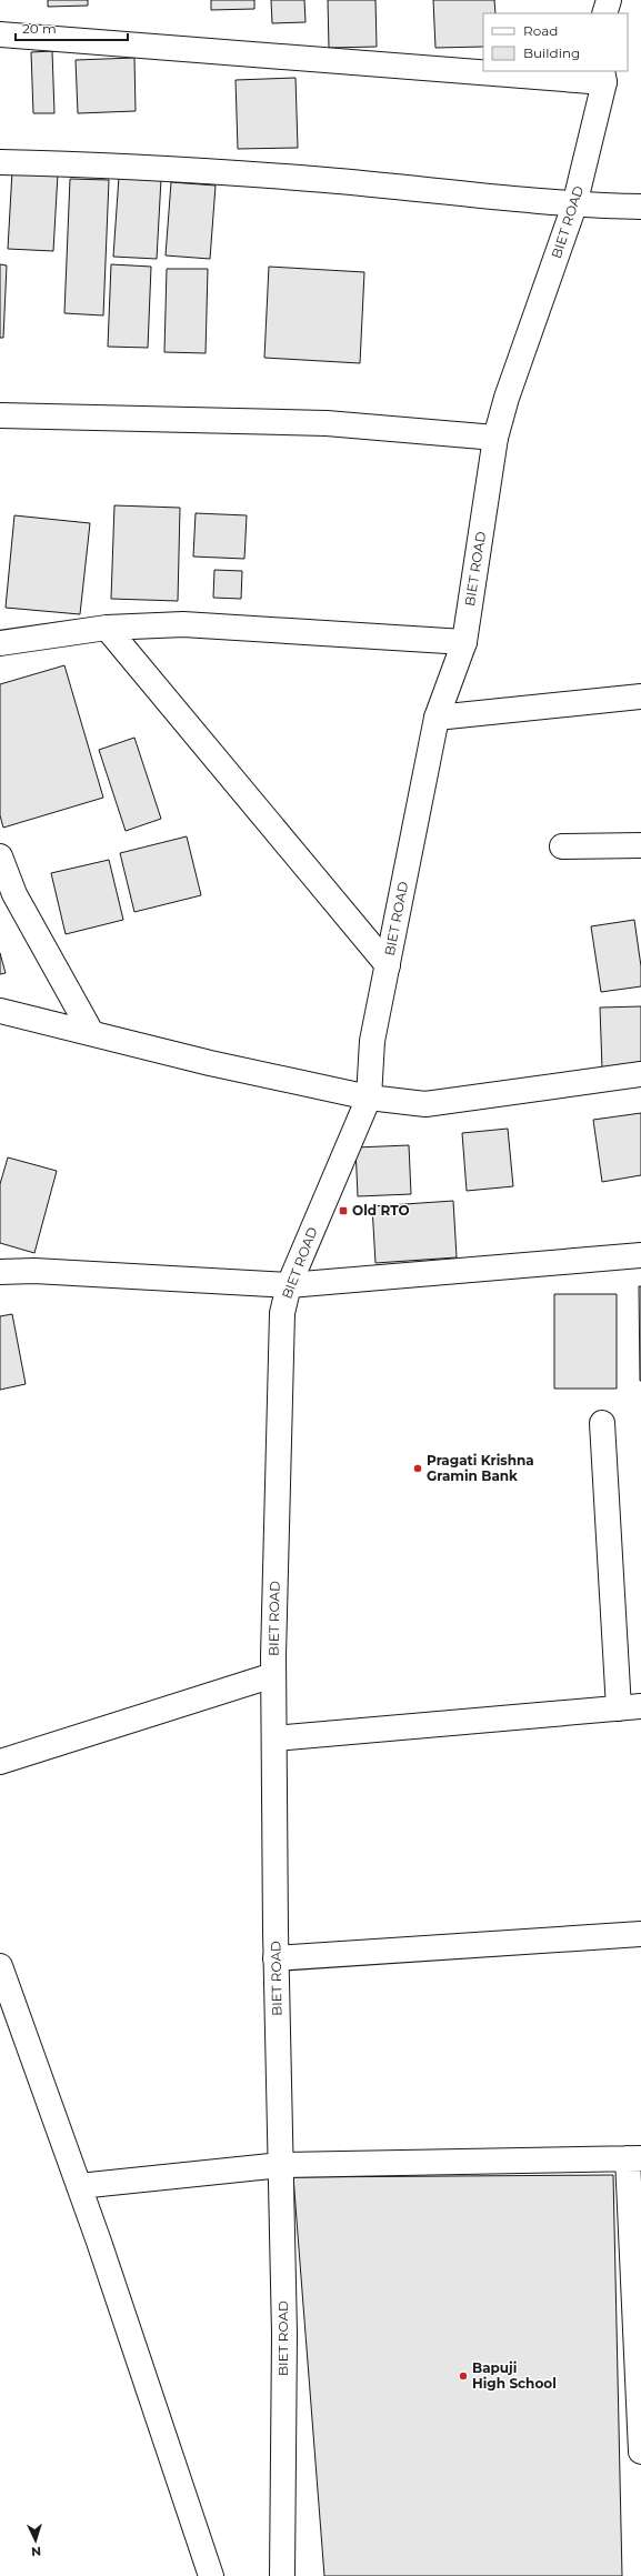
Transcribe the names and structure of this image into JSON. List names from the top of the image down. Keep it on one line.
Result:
{"streets":{"street":["BIET ROAD"]},"places":{"transit":["Old RTO"],"other":["Pragati Krishna Gramin Bank","Bapuji High School"]},"legend":["Road","Building"],"scale_bar":"20 m","north":"bottom"}
